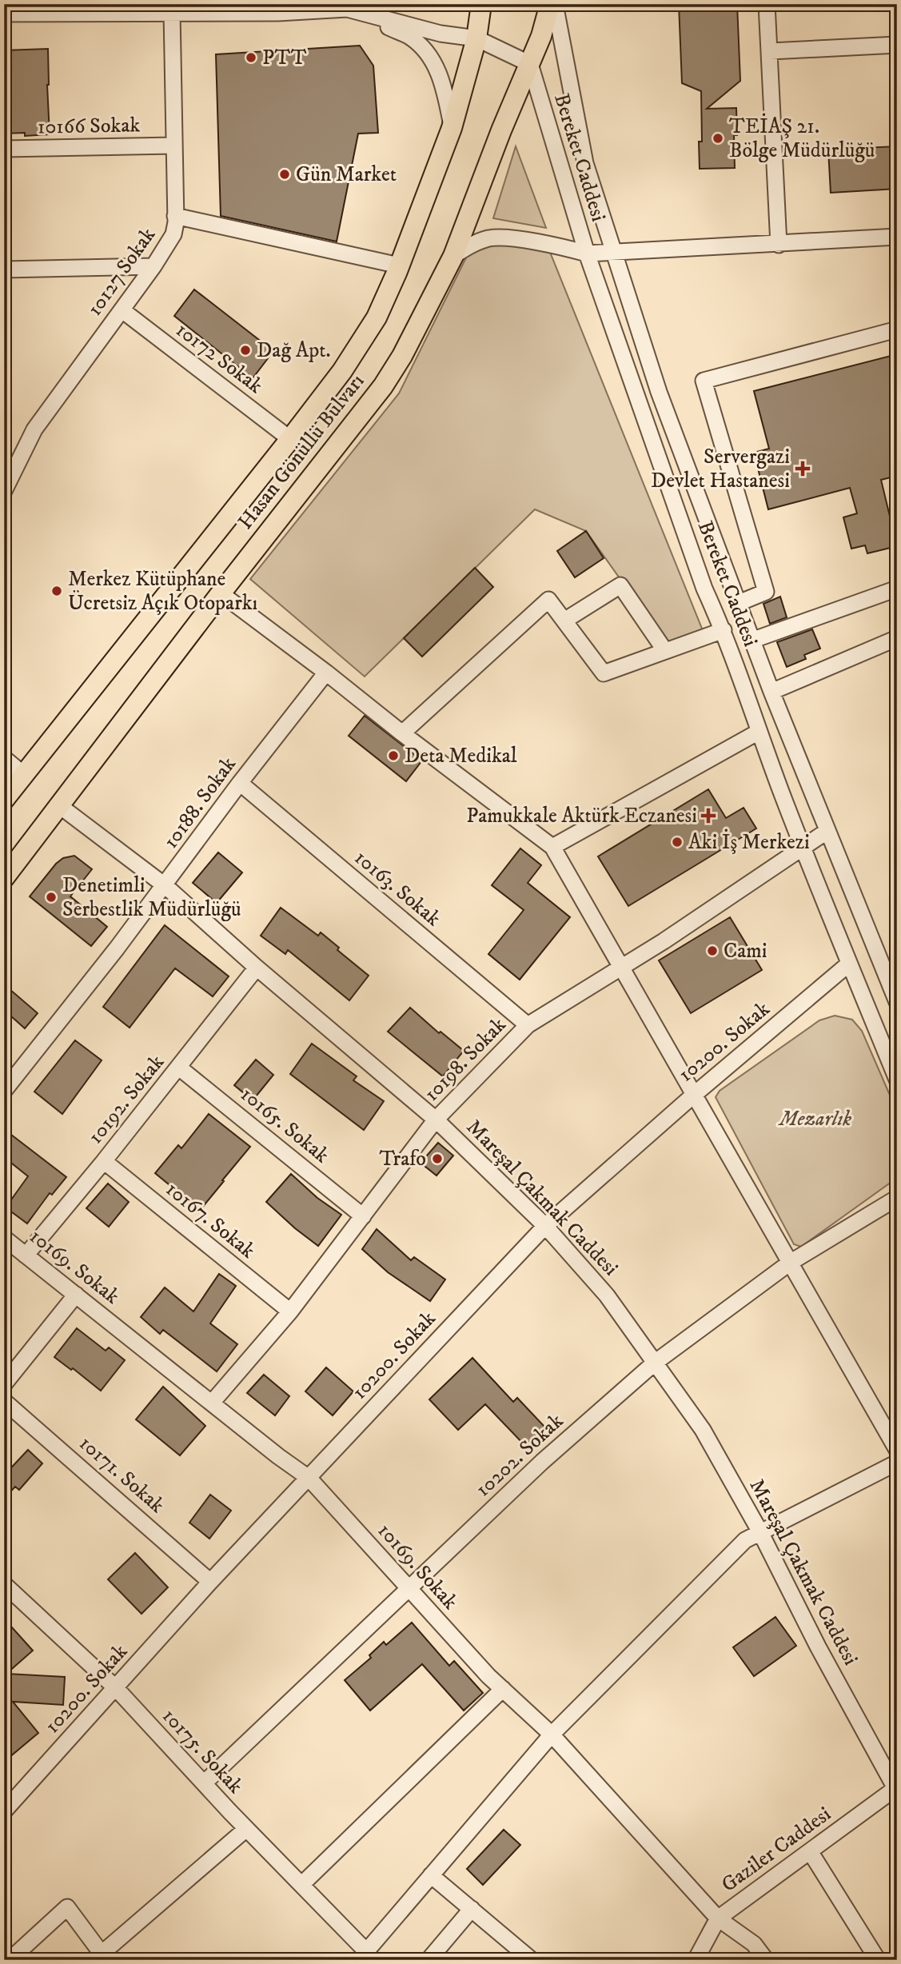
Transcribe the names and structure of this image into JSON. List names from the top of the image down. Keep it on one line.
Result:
{"streets":{"main road":["Hasan Gönüllü Bulvarı"],"street":["10166 Sokak","Bereket Caddesi","10127 Sokak","10172 Sokak","10188. Sokak","10163. Sokak","10200. Sokak","10198. Sokak","10192. Sokak","10165. Sokak","Mareşal Çakmak Caddesi","10167. Sokak","10169. Sokak","10202. Sokak","10171. Sokak","10175. Sokak","Gaziler Caddesi"]},"crossings":[["10166 Sokak","10127 Sokak"],["Bereket Caddesi","Hasan Gönüllü Bulvarı"],["Bereket Caddesi","10200. Sokak"],["Bereket Caddesi","10198. Sokak"],["10127 Sokak","10172 Sokak"],["10172 Sokak","Hasan Gönüllü Bulvarı"],["Hasan Gönüllü Bulvarı","Mareşal Çakmak Caddesi"],["10188. Sokak","10163. Sokak"],["10188. Sokak","Mareşal Çakmak Caddesi"],["10163. Sokak","10198. Sokak"],["10200. Sokak","Mareşal Çakmak Caddesi"],["10200. Sokak","10169. Sokak"],["10200. Sokak","10171. Sokak"],["10200. Sokak","10175. Sokak"],["10198. Sokak","10165. Sokak"],["10198. Sokak","Mareşal Çakmak Caddesi"],["10198. Sokak","10167. Sokak"],["10198. Sokak","10169. Sokak"],["10192. Sokak","10165. Sokak"],["10192. Sokak","Mareşal Çakmak Caddesi"],["10192. Sokak","10167. Sokak"],["10192. Sokak","10169. Sokak"],["Mareşal Çakmak Caddesi","10202. Sokak"],["Mareşal Çakmak Caddesi","Gaziler Caddesi"],["10169. Sokak","10202. Sokak"],["10169. Sokak","Gaziler Caddesi"],["10202. Sokak","10175. Sokak"]],"parks":["Mezarlık"],"places":{"other":["PTT","TEİAŞ 21. Bölge Müdürlüğü","Gün Market","Dağ Apt.","Merkez Kütüphane Ücretsiz Açık Otoparkı","Deta Medikal","Aki İş Merkezi","Denetimli Serbestlik Müdürlüğü","Cami","Trafo"],"health":["Servergazi Devlet Hastanesi","Pamukkale Aktürk Eczanesi"]}}
